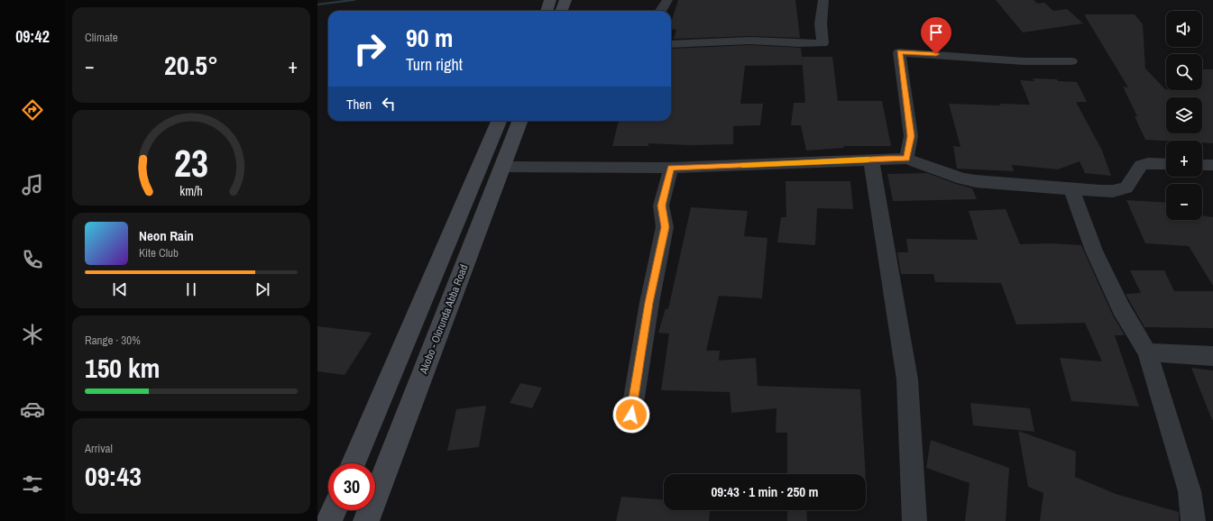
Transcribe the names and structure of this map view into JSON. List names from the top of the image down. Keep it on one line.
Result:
{"streets":{"main road":["Akobo - Olorunda Abba Road"]},"page":{"tabs":"09:42","tile":["Climate",["Range · 30%","150 km"],["Arrival","09:43"]],"map_buttons":["+","−"],"turn":["90 m","Turn right"],"heat":["−","20.5°","+"],"then":"Then","song":["Neon Rain","Kite Club"],"limit":"30","trip":"09:43 · 1 min · 250 m","gauge":["23","km/h"]}}
